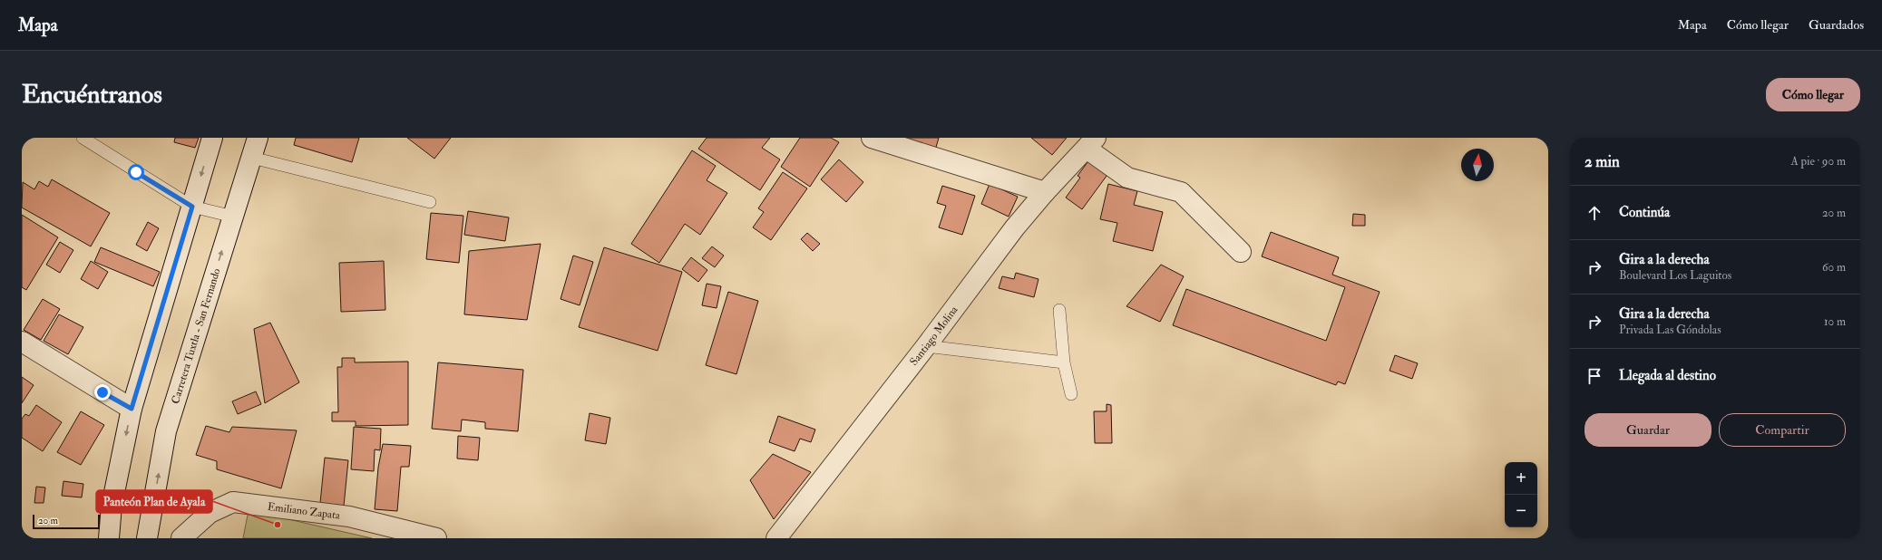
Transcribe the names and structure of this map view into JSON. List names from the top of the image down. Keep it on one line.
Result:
{"streets":{"street":["Santiago Molina","Carretera Tuxtla - San Fernando","Emiliano Zapata"]},"places":["Panteón Plan de Ayala"],"scale_bar":"20 m","north":"top","page":{"header":"Mapa","nav":["Mapa","Cómo llegar","Guardados"],"buttons":["Cómo llegar",["Guardar","Compartir"]],"title":"Encuéntranos","heading":["2 min","A pie · 90 m"],"list":[["Continúa","20 m"],["Gira a la derecha","Boulevard Los Laguitos","60 m"],["Gira a la derecha","Privada Las Góndolas","10 m"],"Llegada al destino"],"map_buttons":["+","−"],"scale":"20 m"}}
